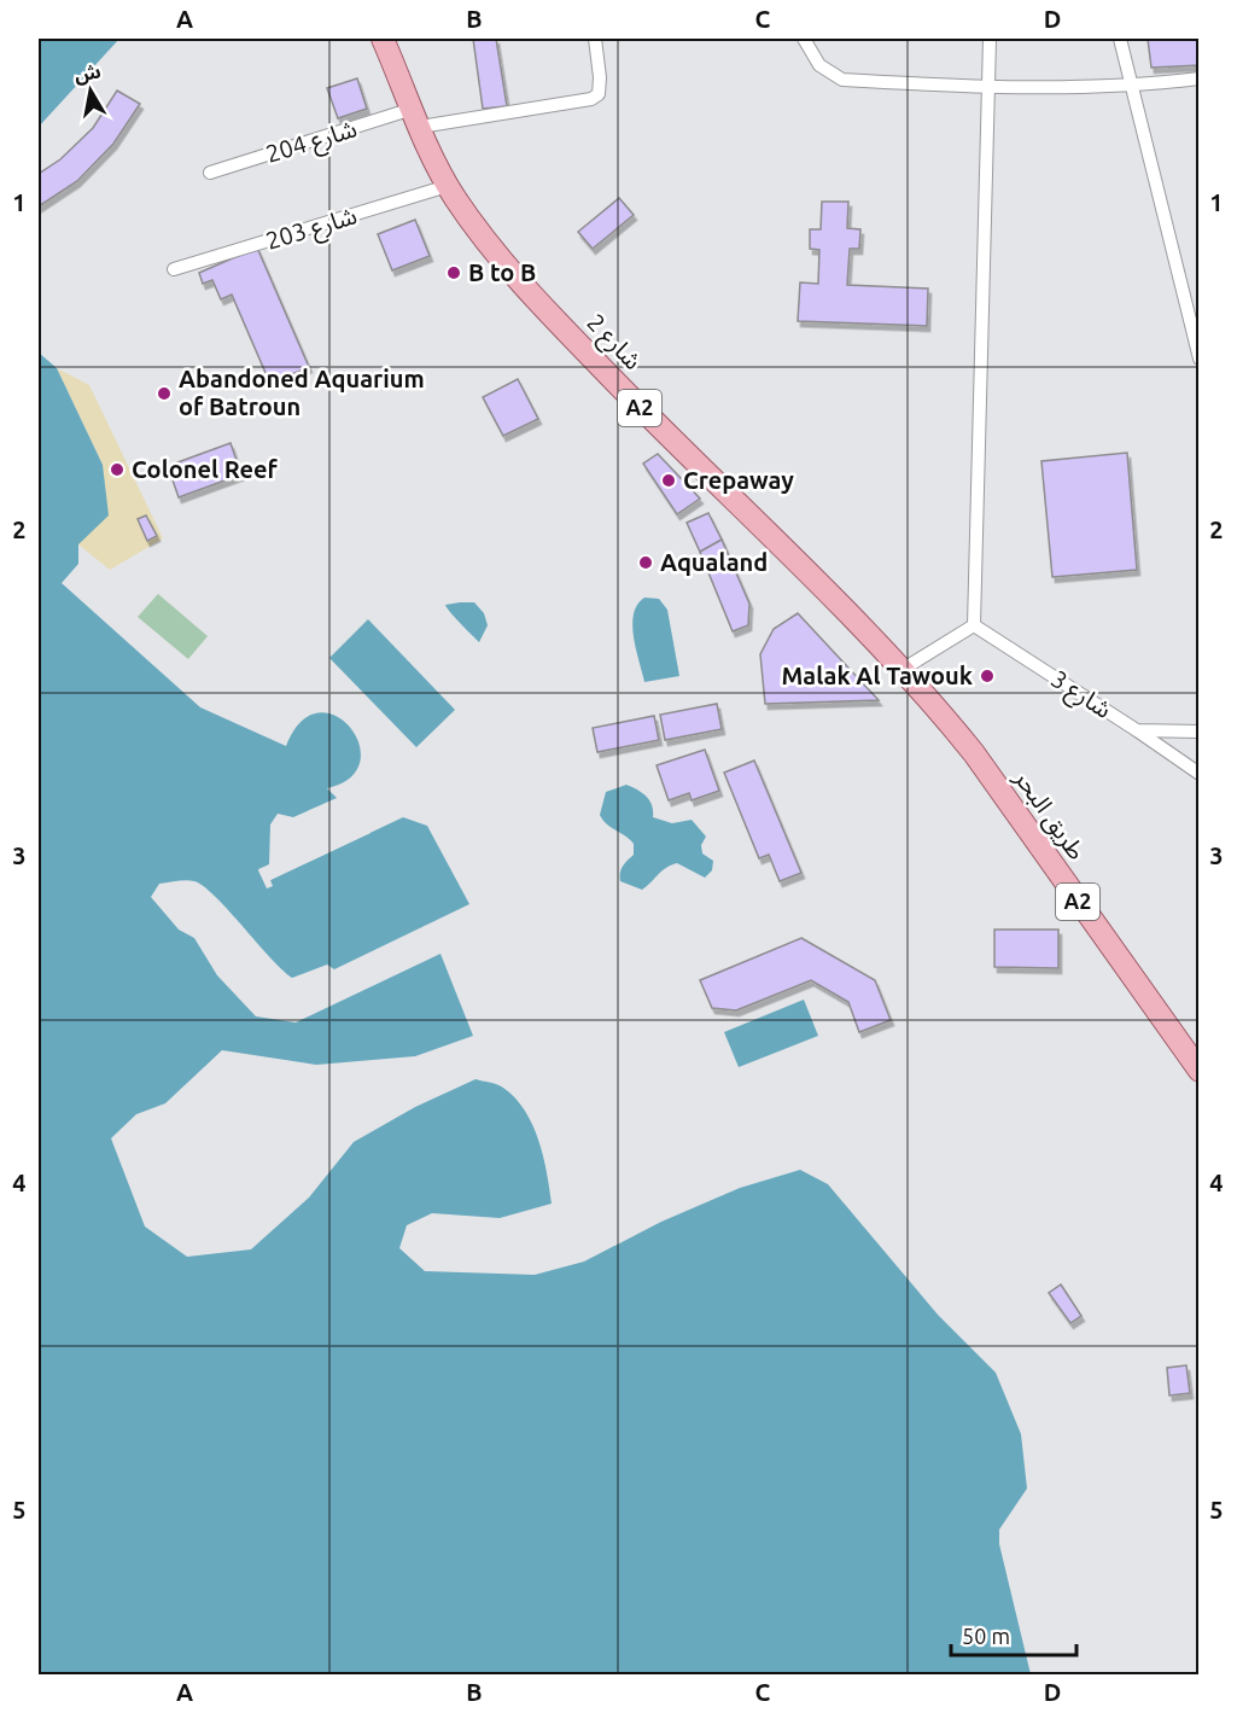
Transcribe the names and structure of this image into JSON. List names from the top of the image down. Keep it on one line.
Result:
{"streets":{"main road":["شارع 2","A2","طريق البحر"],"street":["شارع 204","شارع 203","شارع 3"]},"crossings":[["شارع 204","شارع 2"],["شارع 203","شارع 2"],["شارع 2","طريق البحر"]],"places":["B to B","Abandoned Aquarium of Batroun","Colonel Reef","Crepaway","Aqualand","Malak Al Tawouk"],"scale_bar":"50 m","north":"top","grid":{"columns":["A","B","C","D"],"rows":["1","2","3","4","5"]}}
